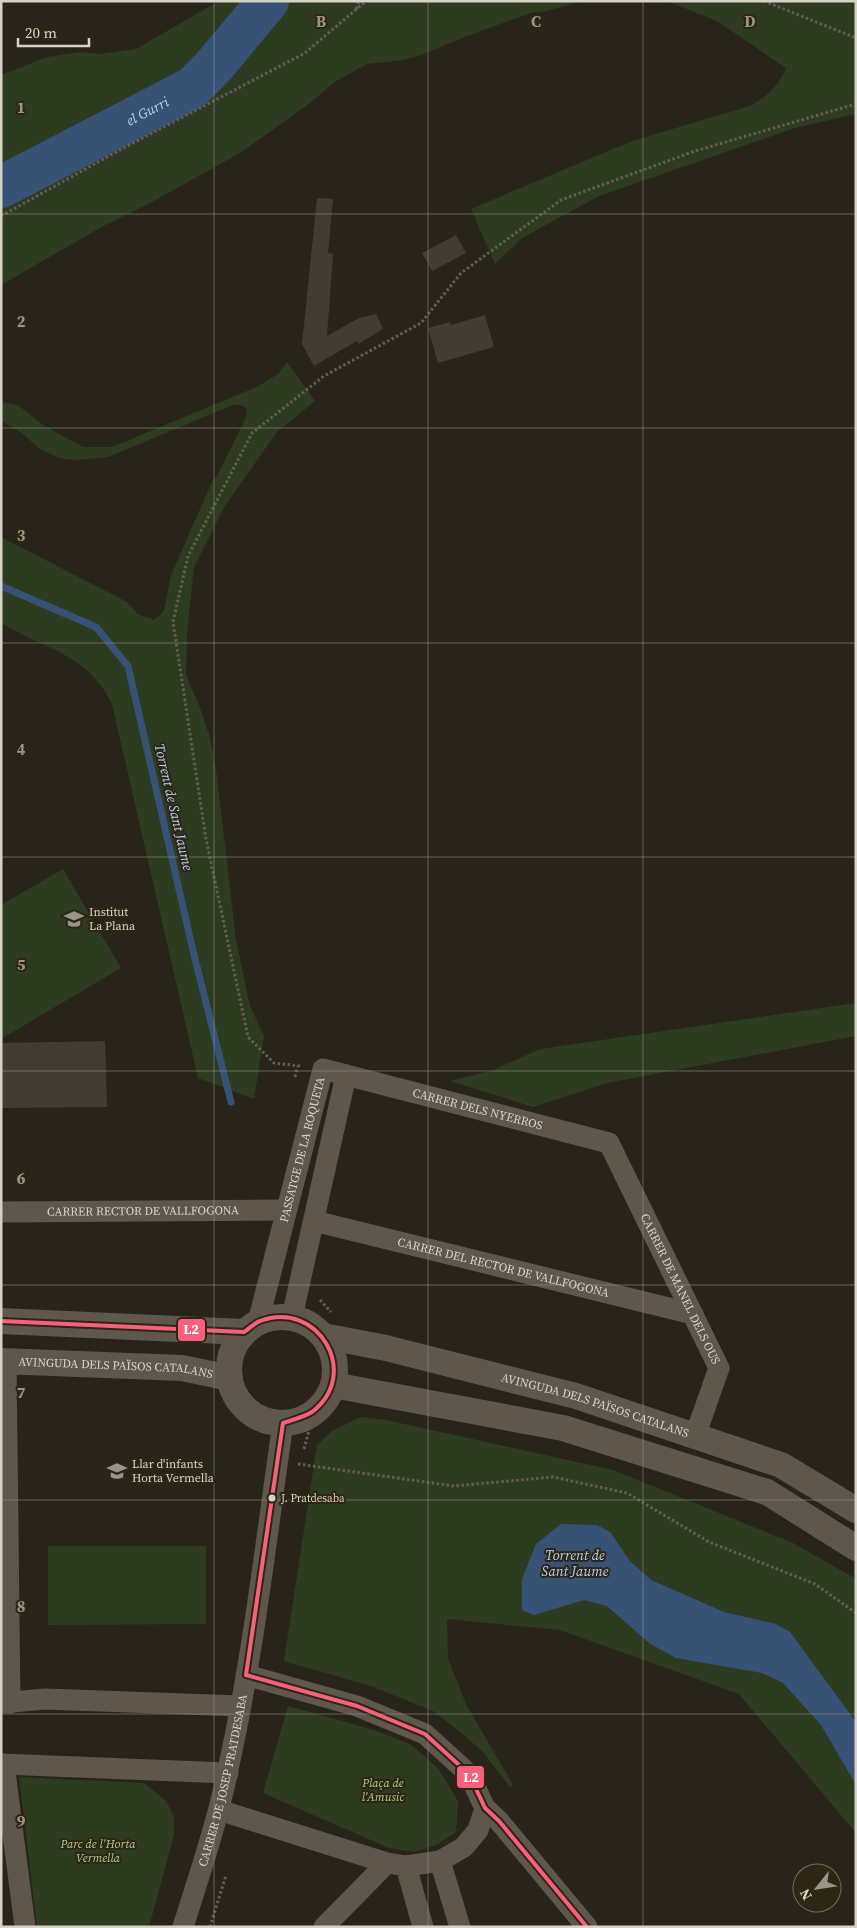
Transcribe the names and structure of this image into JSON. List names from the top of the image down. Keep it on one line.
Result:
{"streets":{"street":["CARRER DELS NYERROS","PASSATGE DE LA ROQUETA","CARRER RECTOR DE VALLFOGONA","CARRER DEL RECTOR DE VALLFOGONA","CARRER DE MANEL DELS OUS","AVINGUDA DELS PAÏSOS CATALANS","CARRER DE JOSEP PRATDESABA"]},"crossings":[["CARRER DELS NYERROS","PASSATGE DE LA ROQUETA"],["CARRER DELS NYERROS","CARRER DE MANEL DELS OUS"],["PASSATGE DE LA ROQUETA","CARRER RECTOR DE VALLFOGONA"],["PASSATGE DE LA ROQUETA","CARRER DEL RECTOR DE VALLFOGONA"],["PASSATGE DE LA ROQUETA","AVINGUDA DELS PAÏSOS CATALANS"],["PASSATGE DE LA ROQUETA","CARRER DE JOSEP PRATDESABA"],["CARRER DEL RECTOR DE VALLFOGONA","CARRER DE MANEL DELS OUS"],["CARRER DE MANEL DELS OUS","AVINGUDA DELS PAÏSOS CATALANS"],["AVINGUDA DELS PAÏSOS CATALANS","CARRER DE JOSEP PRATDESABA"]],"water":["el Gurri","Torrent de Sant Jaume"],"parks":["Plaça de l'Amusic","Parc de l'Horta Vermella"],"places":{"school or university":["Institut La Plana","Llar d'infants Horta Vermella"],"other":["J. Pratdesaba"]},"lines":["transit line L2"],"scale_bar":"20 m","north":"bottom left","grid":{"columns":["B","C","D"],"rows":["1","2","3","4","5","6","7","8","9"]}}
